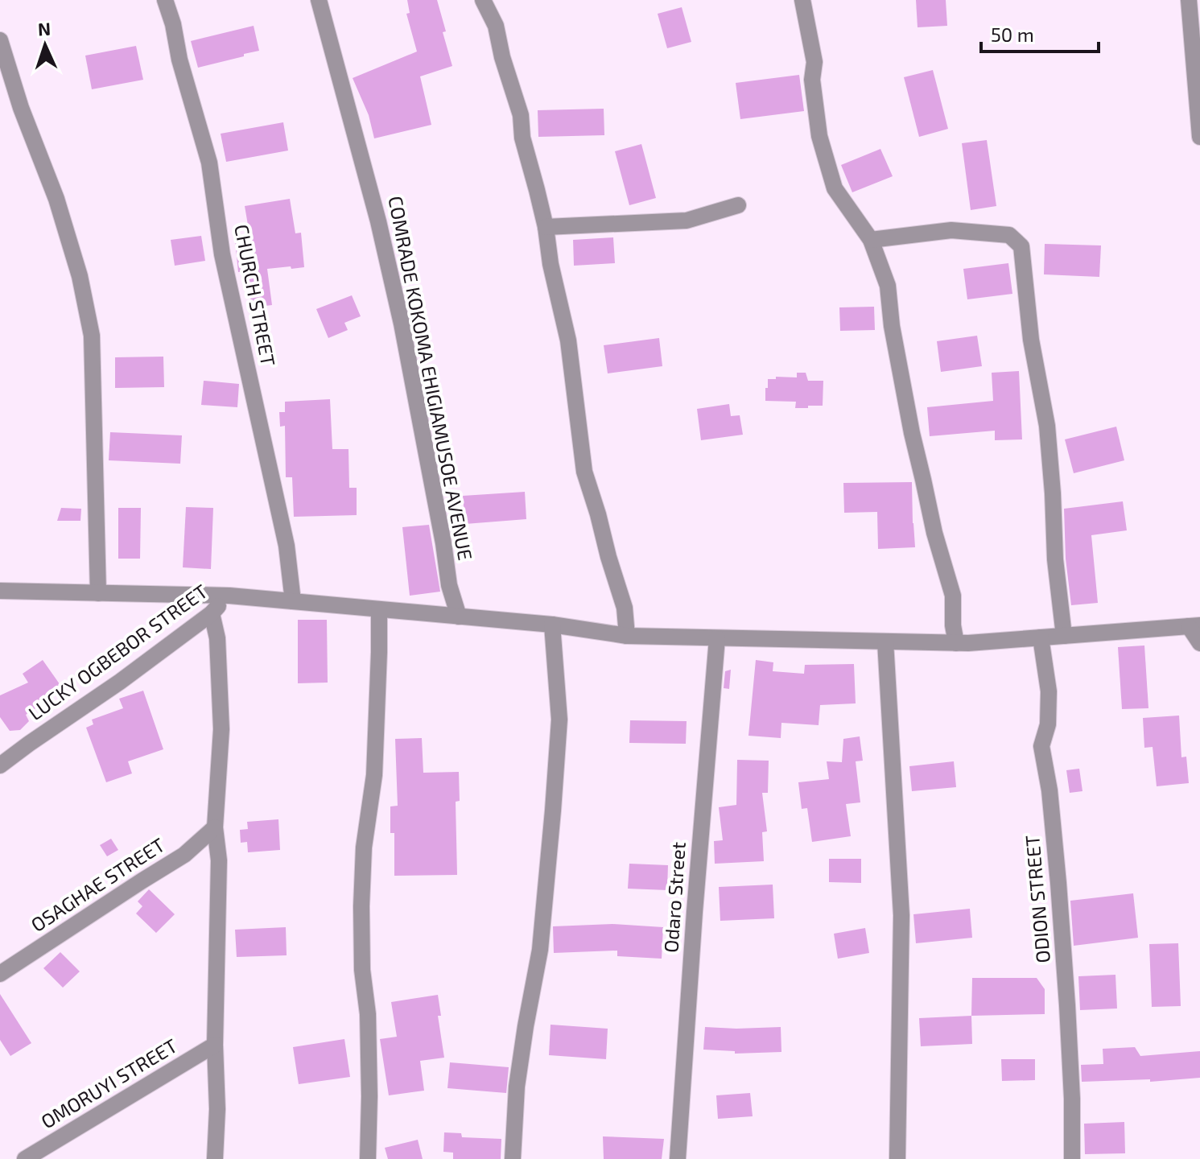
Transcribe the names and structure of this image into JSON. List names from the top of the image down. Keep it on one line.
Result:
{"streets":{"street":["CHURCH STREET","COMRADE KOKOMA EHIGIAMUSOE AVENUE","LUCKY OGBEBOR STREET","OSAGHAE STREET","Odaro Street","ODION STREET","OMORUYI STREET"]},"scale_bar":"50 m","north":"top"}
